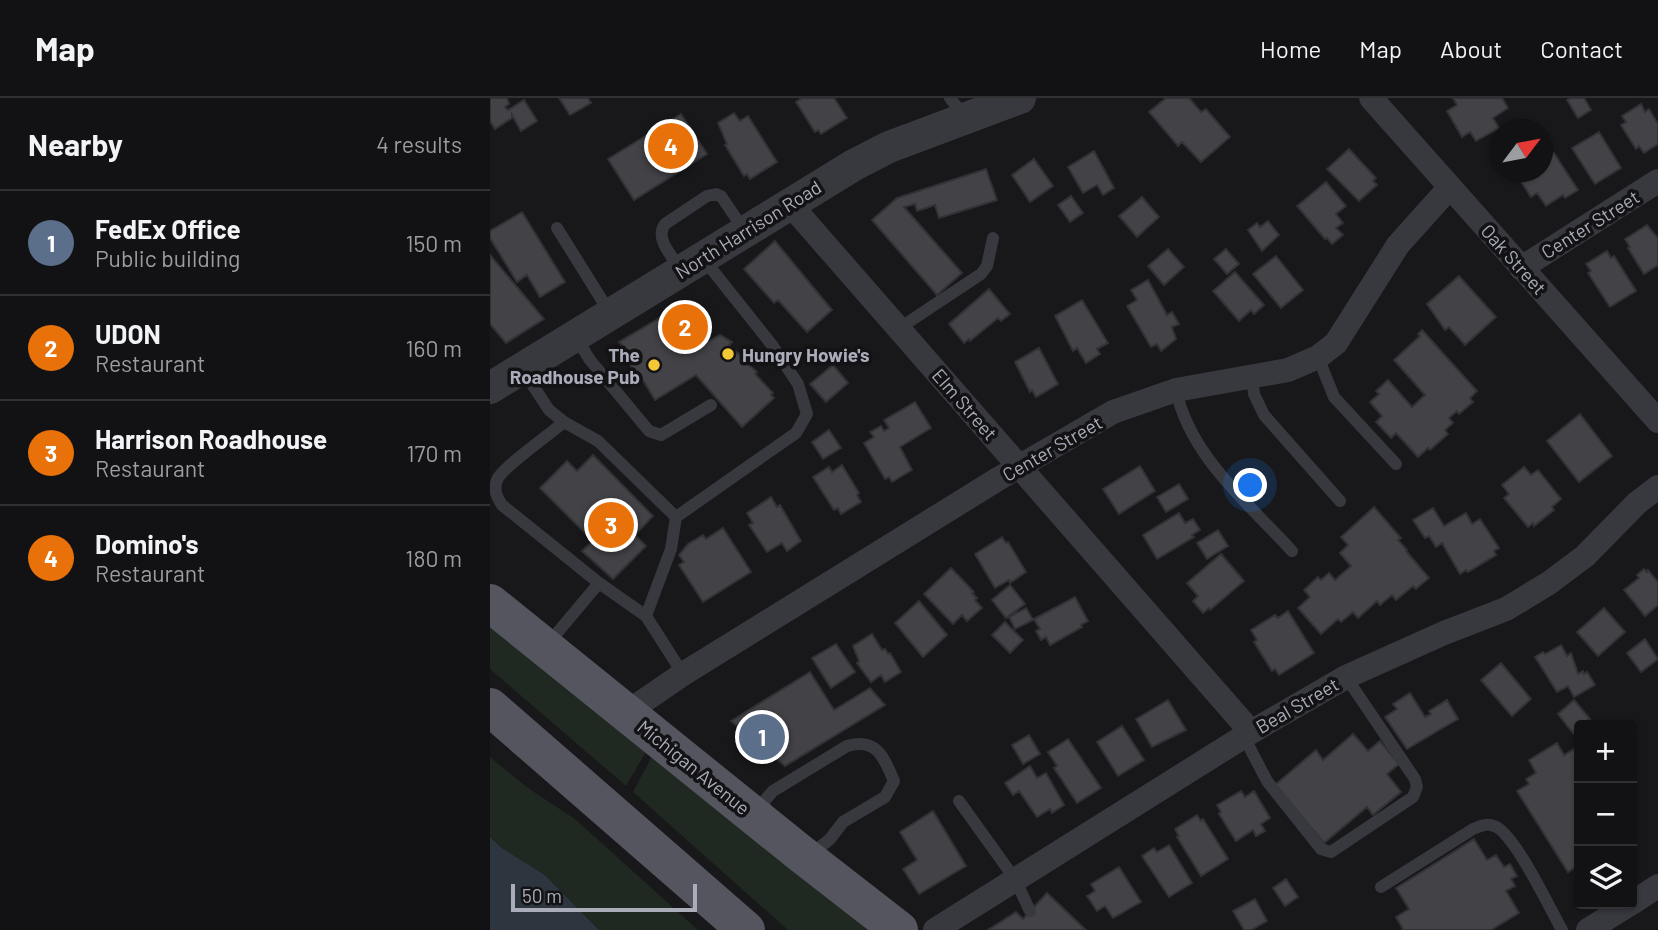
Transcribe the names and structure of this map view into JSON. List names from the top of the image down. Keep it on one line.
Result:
{"streets":{"main road":["Michigan Avenue"],"street":["Center Street","North Harrison Road","Oak Street","Elm Street","Beal Street"]},"crossings":[["Center Street","Oak Street"],["Center Street","Elm Street"],["Center Street","Michigan Avenue"],["North Harrison Road","Elm Street"],["Elm Street","Beal Street"]],"places":["Hungry Howie's","The Roadhouse Pub"],"scale_bar":"50 m","north":"top right","page":{"header":"Map","nav":["Home","Map","About","Contact"],"heading":["Nearby","4 results"],"pins":["4","2","3","1"],"list":[{"mark":"1","name":"FedEx Office","note":"Public building","value":"150 m"},{"mark":"2","name":"UDON","note":"Restaurant","value":"160 m"},{"mark":"3","name":"Harrison Roadhouse","note":"Restaurant","value":"170 m"},{"mark":"4","name":"Domino's","note":"Restaurant","value":"180 m"}],"map_buttons":["+","−"],"scale":"50 m"}}
